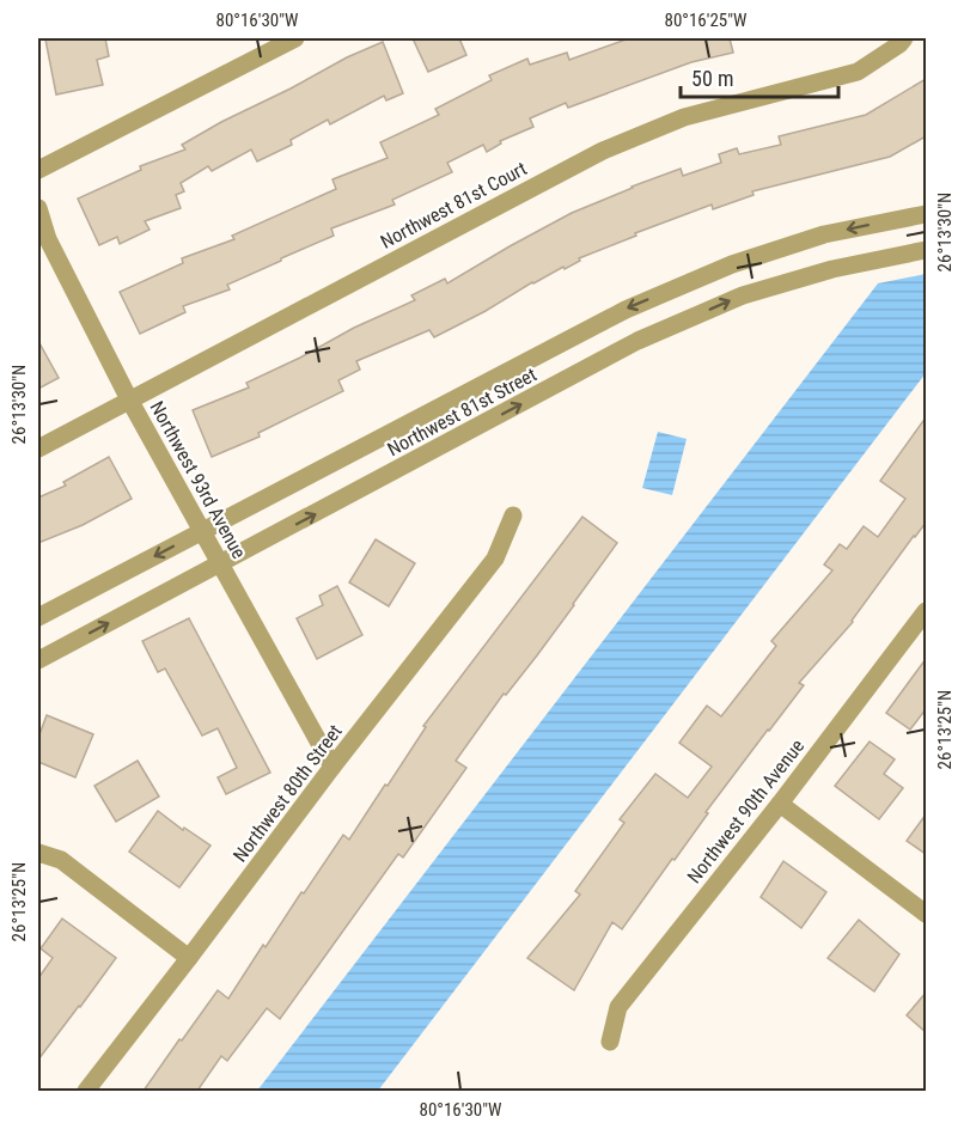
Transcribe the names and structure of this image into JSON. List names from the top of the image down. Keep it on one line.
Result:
{"streets":{"street":["Northwest 81st Court","Northwest 81st Street","Northwest 93rd Avenue","Northwest 80th Street","Northwest 90th Avenue"]},"crossings":[["Northwest 81st Court","Northwest 93rd Avenue"],["Northwest 81st Street","Northwest 93rd Avenue"],["Northwest 93rd Avenue","Northwest 80th Street"]],"scale_bar":"50 m","coordinates":["80°16'30\"W","80°16'25\"W","26°13'30\"N","26°13'25\"N"]}
